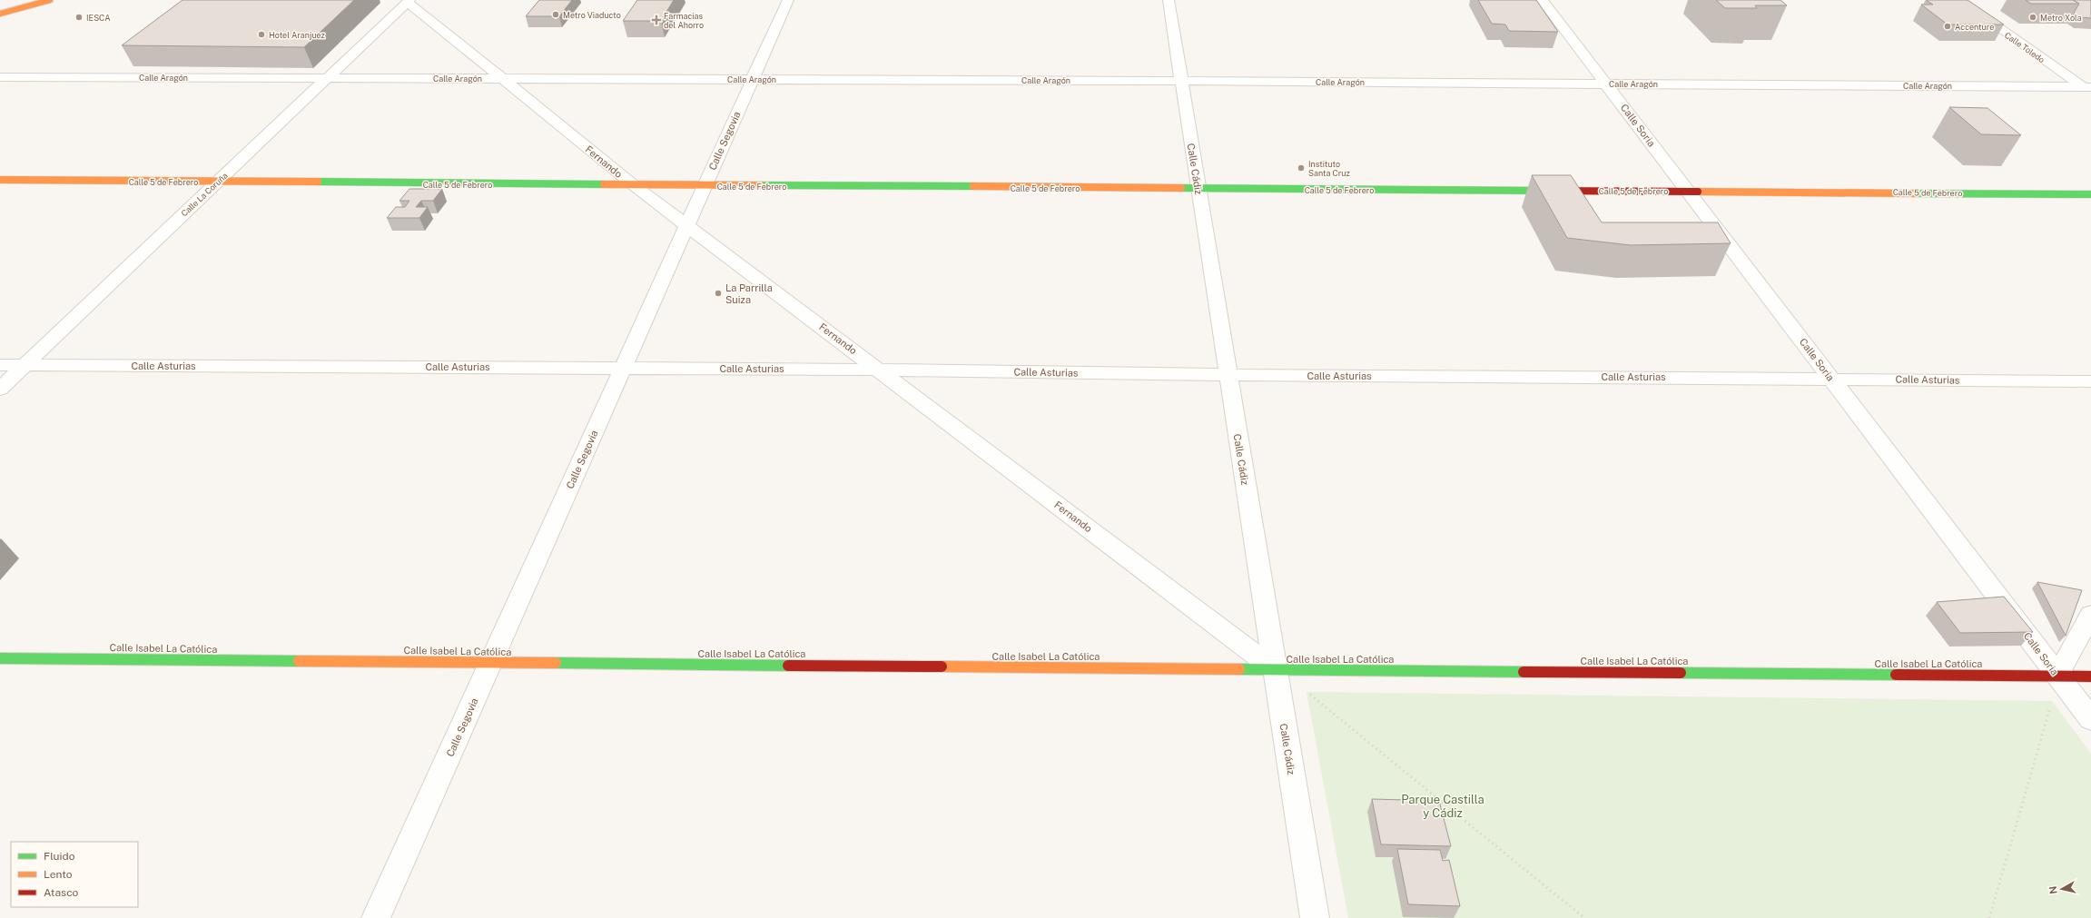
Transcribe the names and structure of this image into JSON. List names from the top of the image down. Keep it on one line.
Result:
{"streets":{"main road":["Calle 5 de Febrero","Calle Isabel La Católica"],"street":["Calle Toledo","Calle Aragón","Calle Soria","Calle Segovia","Fernando","Calle Cádiz","Calle La Coruña","Calle Asturias"]},"crossings":[["Calle Toledo","Calle Aragón"],["Calle Aragón","Calle Soria"],["Calle Aragón","Calle Segovia"],["Calle Aragón","Fernando"],["Calle Aragón","Calle Cádiz"],["Calle Aragón","Calle La Coruña"],["Calle Soria","Calle 5 de Febrero"],["Calle Soria","Calle Asturias"],["Calle Soria","Calle Isabel La Católica"],["Calle Segovia","Fernando"],["Calle Segovia","Calle 5 de Febrero"],["Calle Segovia","Calle Asturias"],["Calle Segovia","Calle Isabel La Católica"],["Fernando","Calle Cádiz"],["Fernando","Calle 5 de Febrero"],["Fernando","Calle La Coruña"],["Fernando","Calle Asturias"],["Fernando","Calle Isabel La Católica"],["Calle Cádiz","Calle 5 de Febrero"],["Calle Cádiz","Calle Asturias"],["Calle Cádiz","Calle Isabel La Católica"],["Calle 5 de Febrero","Calle La Coruña"],["Calle La Coruña","Calle Asturias"]],"parks":["Parque Castilla y Cádiz"],"places":{"other":["Metro Viaducto","IESCA","Metro Xola","Accenture","Hotel Aranjuez","Instituto Santa Cruz","La Parrilla Suiza"],"health":["Farmacias del Ahorro"]},"legend":["Fluido","Lento","Atasco"],"north":"left"}
